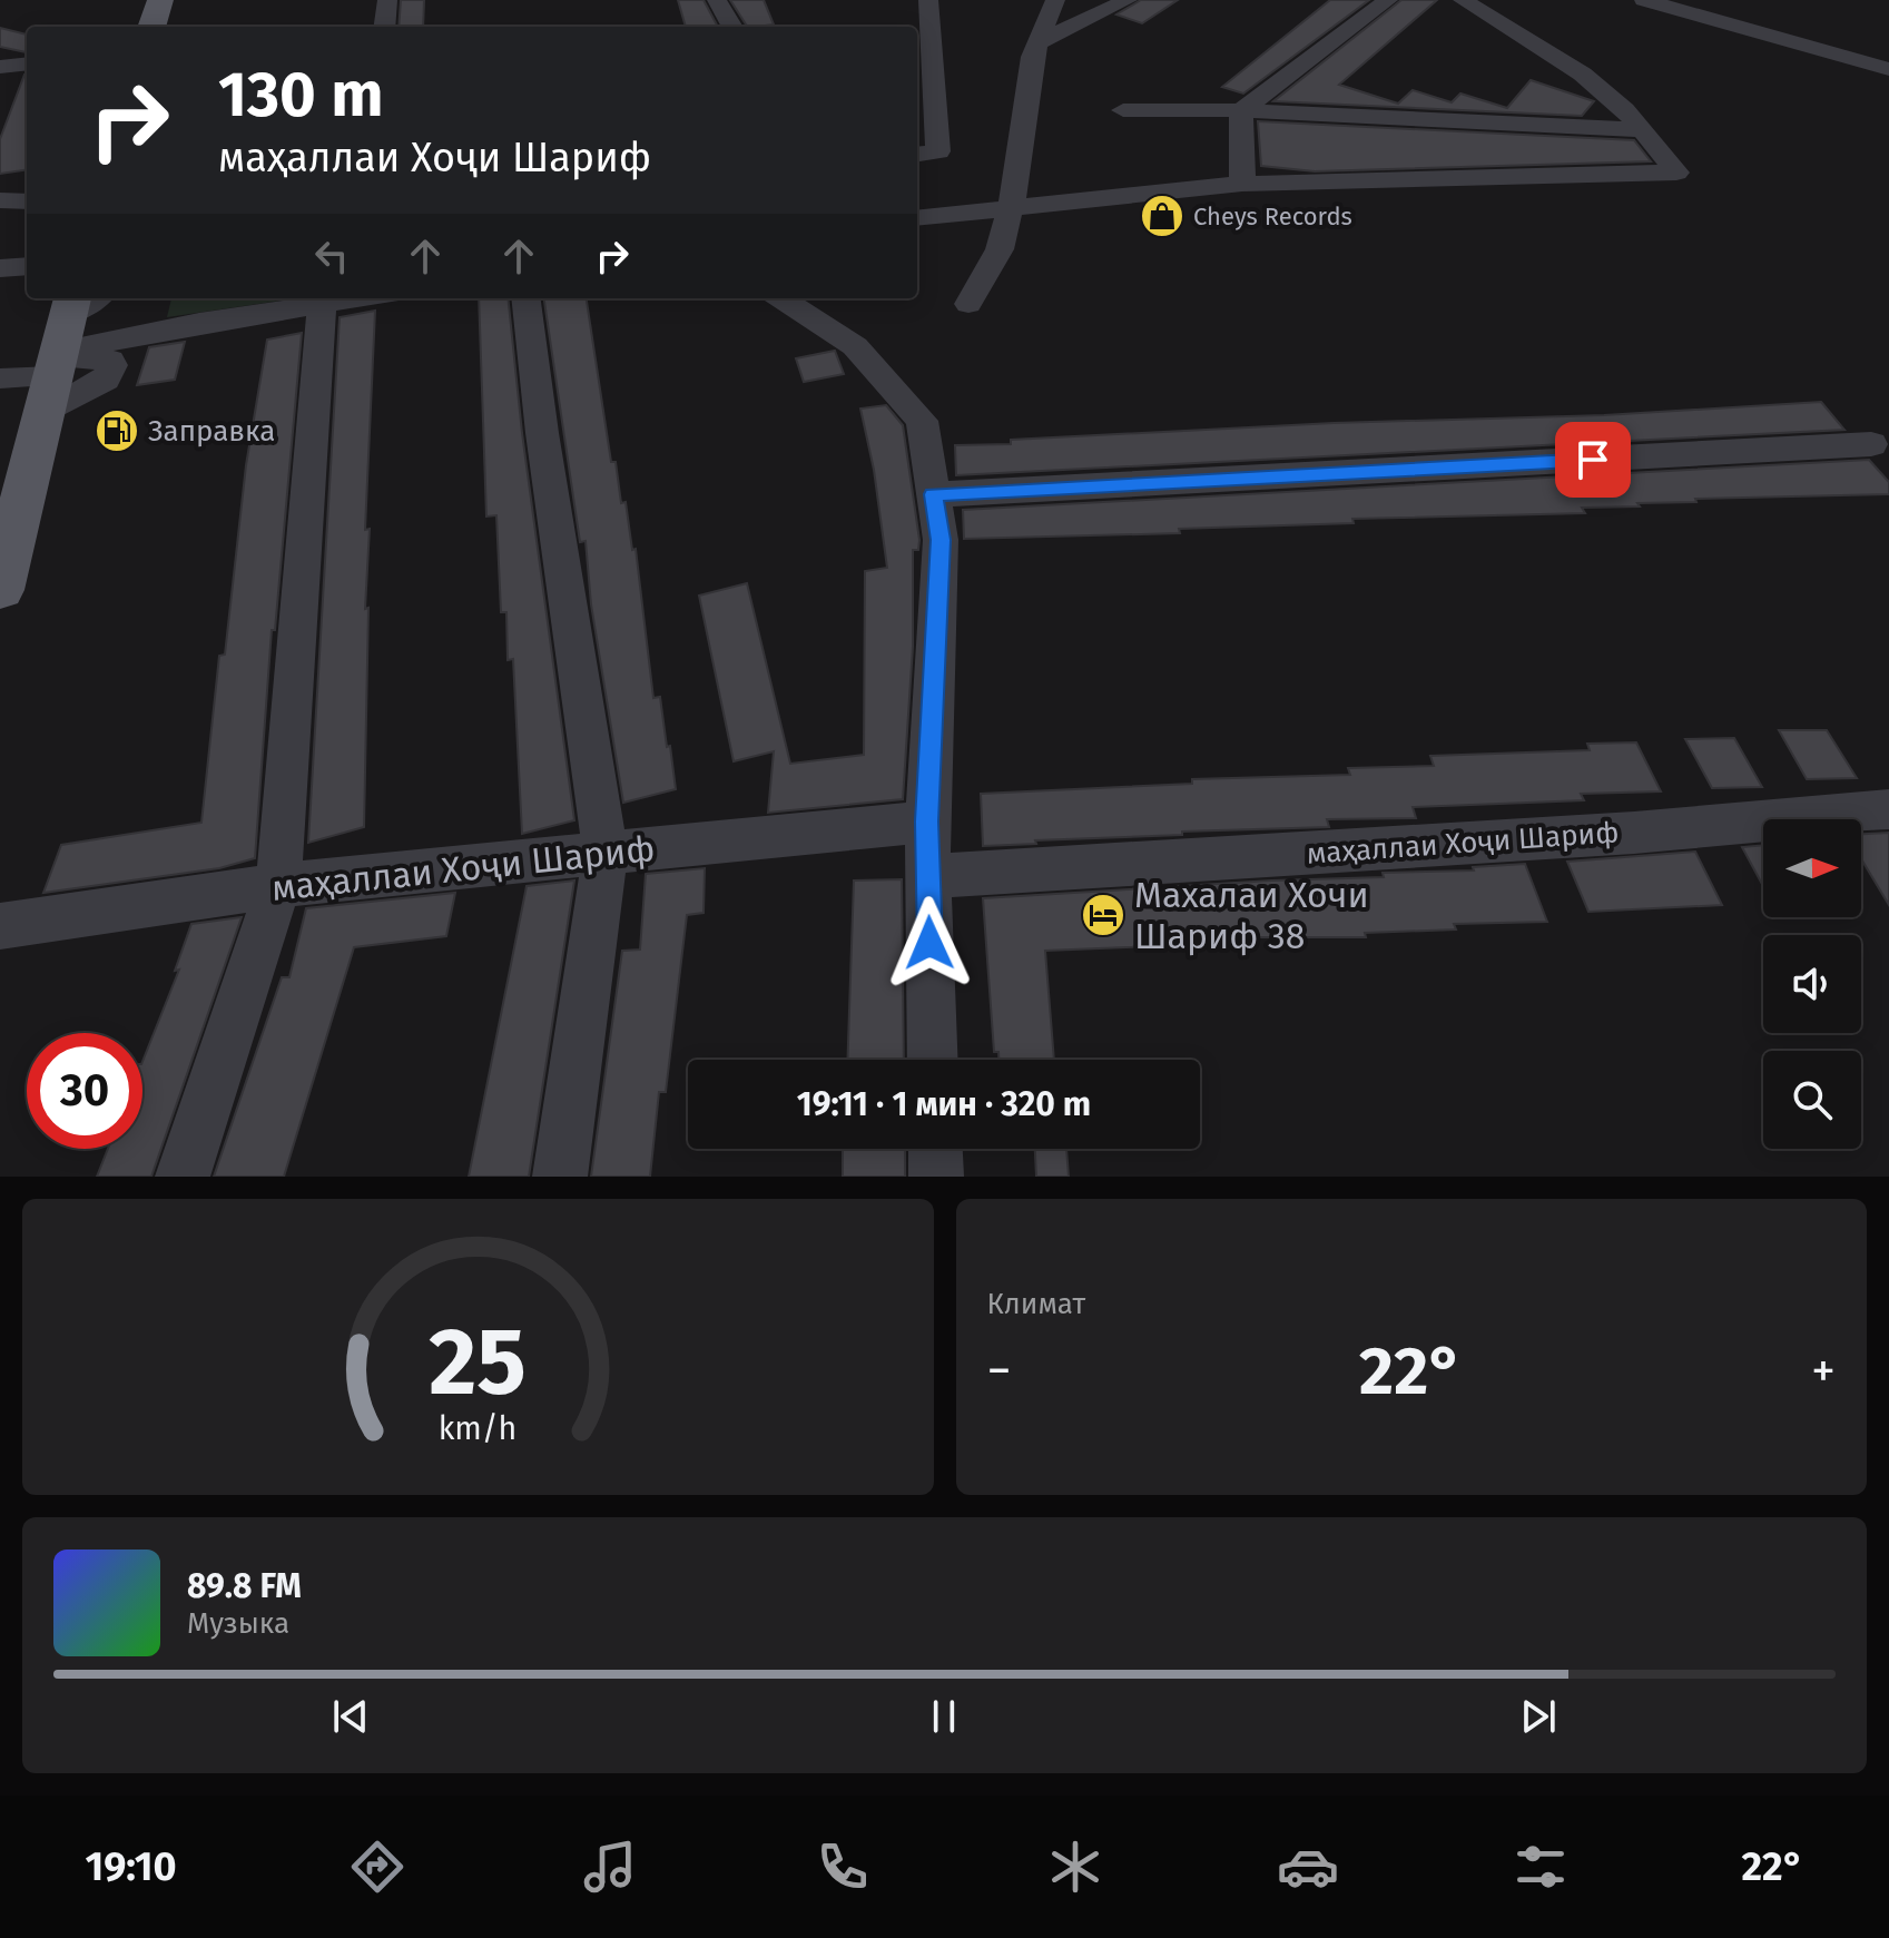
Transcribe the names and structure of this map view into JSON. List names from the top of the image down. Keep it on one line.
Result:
{"streets":{"street":["маҳаллаи Хоҷи Шариф"]},"places":{"shop":["Cheys Records"],"fuel station":["Заправка"],"hotel":["Махалаи Хочи Шариф 38"]},"north":"right","page":{"turn":["130 m","маҳаллаи Хоҷи Шариф"],"limit":"30","trip":"19:11 · 1 мин · 320 m","tile":"Климат","heat":["−","22°","+"],"song":["89.8 FM","Музыка"],"tabs":["19:10","22°"],"gauge":["25","km/h"]}}
